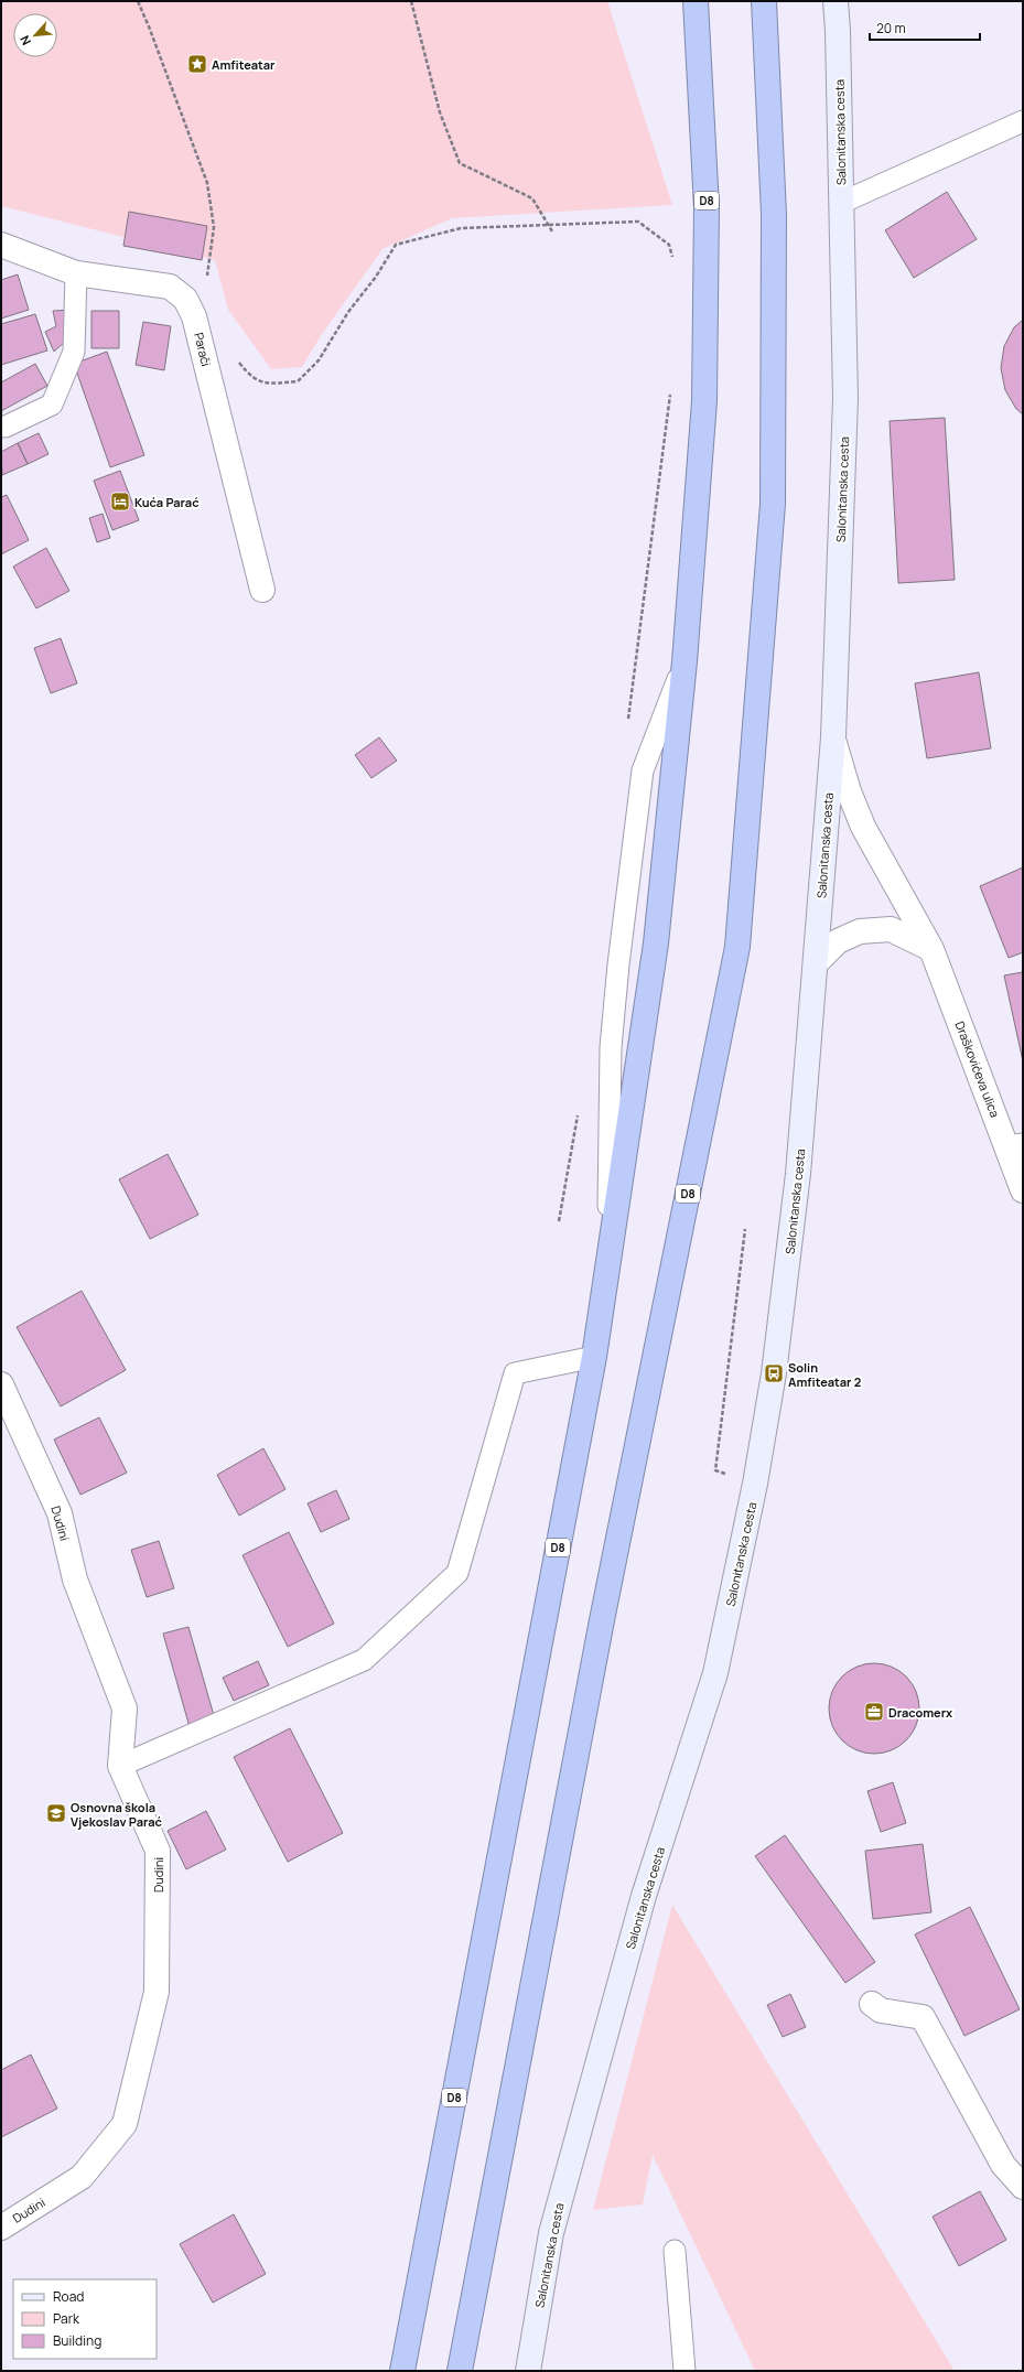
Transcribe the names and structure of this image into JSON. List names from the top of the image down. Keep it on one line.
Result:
{"streets":{"highway":["D8"],"main road":["Salonitanska cesta"],"street":["Parači","Draškovićeva ulica","Dudini"]},"crossings":[["Salonitanska cesta","Draškovićeva ulica"]],"places":{"place":["Amfiteatar"],"hotel":["Kuća Parać"],"bus stop":["Solin Amfiteatar 2"],"office":["Dracomerx"],"school or university":["Osnovna škola Vjekoslav Parać"]},"legend":["Road","Park","Building"],"scale_bar":"20 m","north":"bottom left"}
